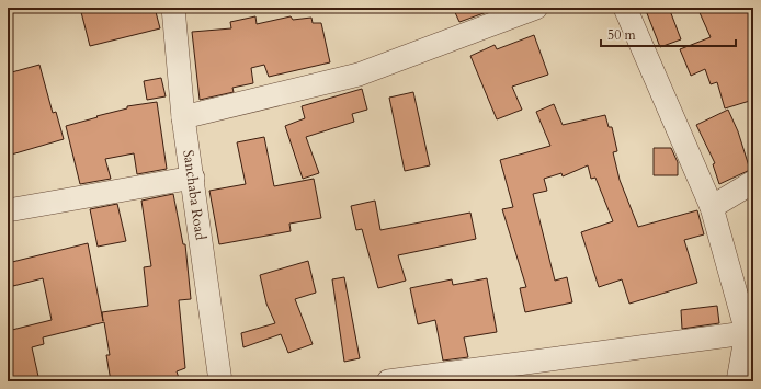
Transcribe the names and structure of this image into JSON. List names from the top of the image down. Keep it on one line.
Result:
{"streets":{"street":["Sanchaba Road"]},"scale_bar":"50 m"}
